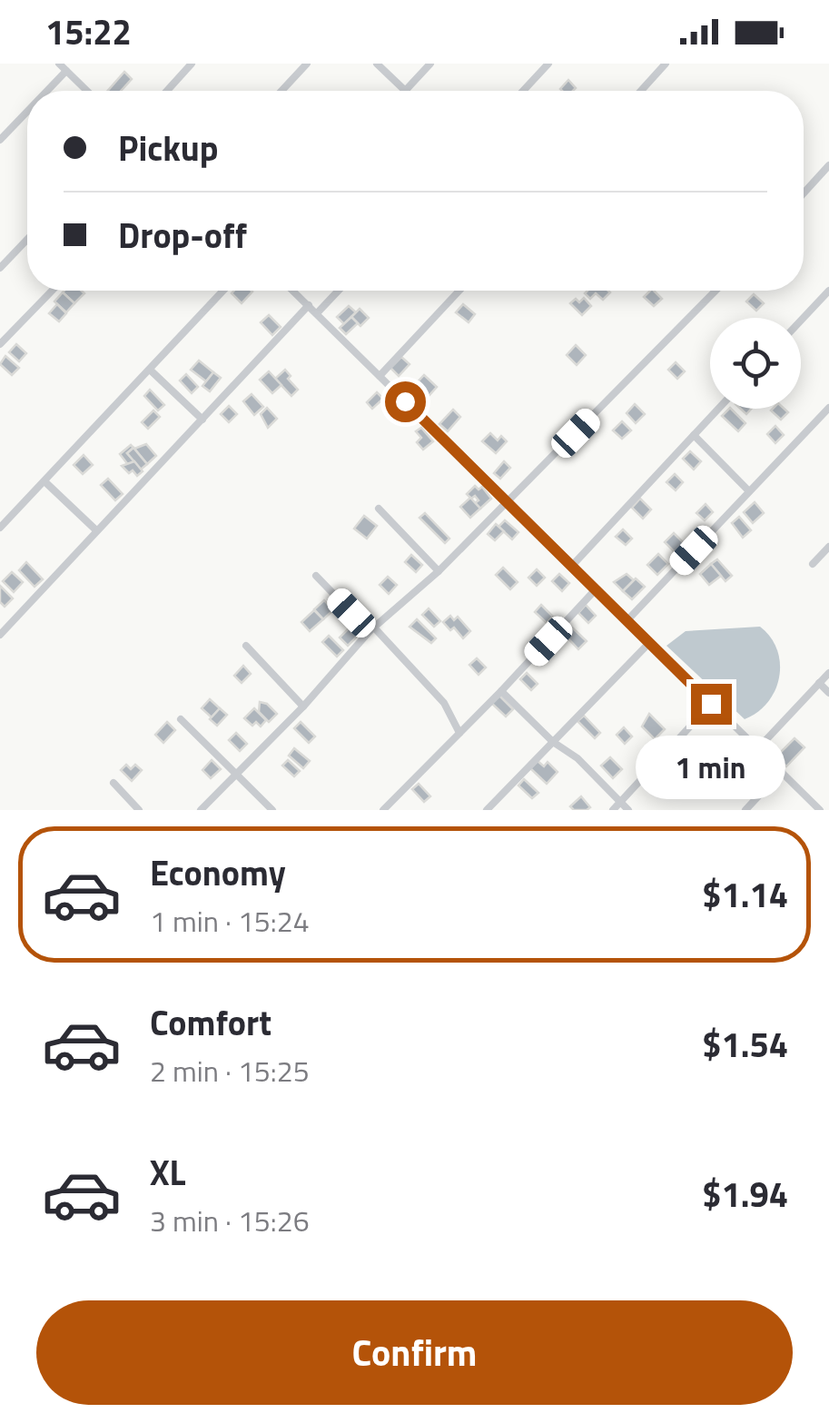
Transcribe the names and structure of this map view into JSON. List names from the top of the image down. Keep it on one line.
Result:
{"page":{"status":"15:22","banner":["Pickup","Drop-off"],"bubble":"1 min","list":[{"name":"Economy","note":"1 min · 15:24","value":"$1.14"},{"name":"Comfort","note":"2 min · 15:25","value":"$1.54"},{"name":"XL","note":"3 min · 15:26","value":"$1.94"}],"buttons":"Confirm"}}
